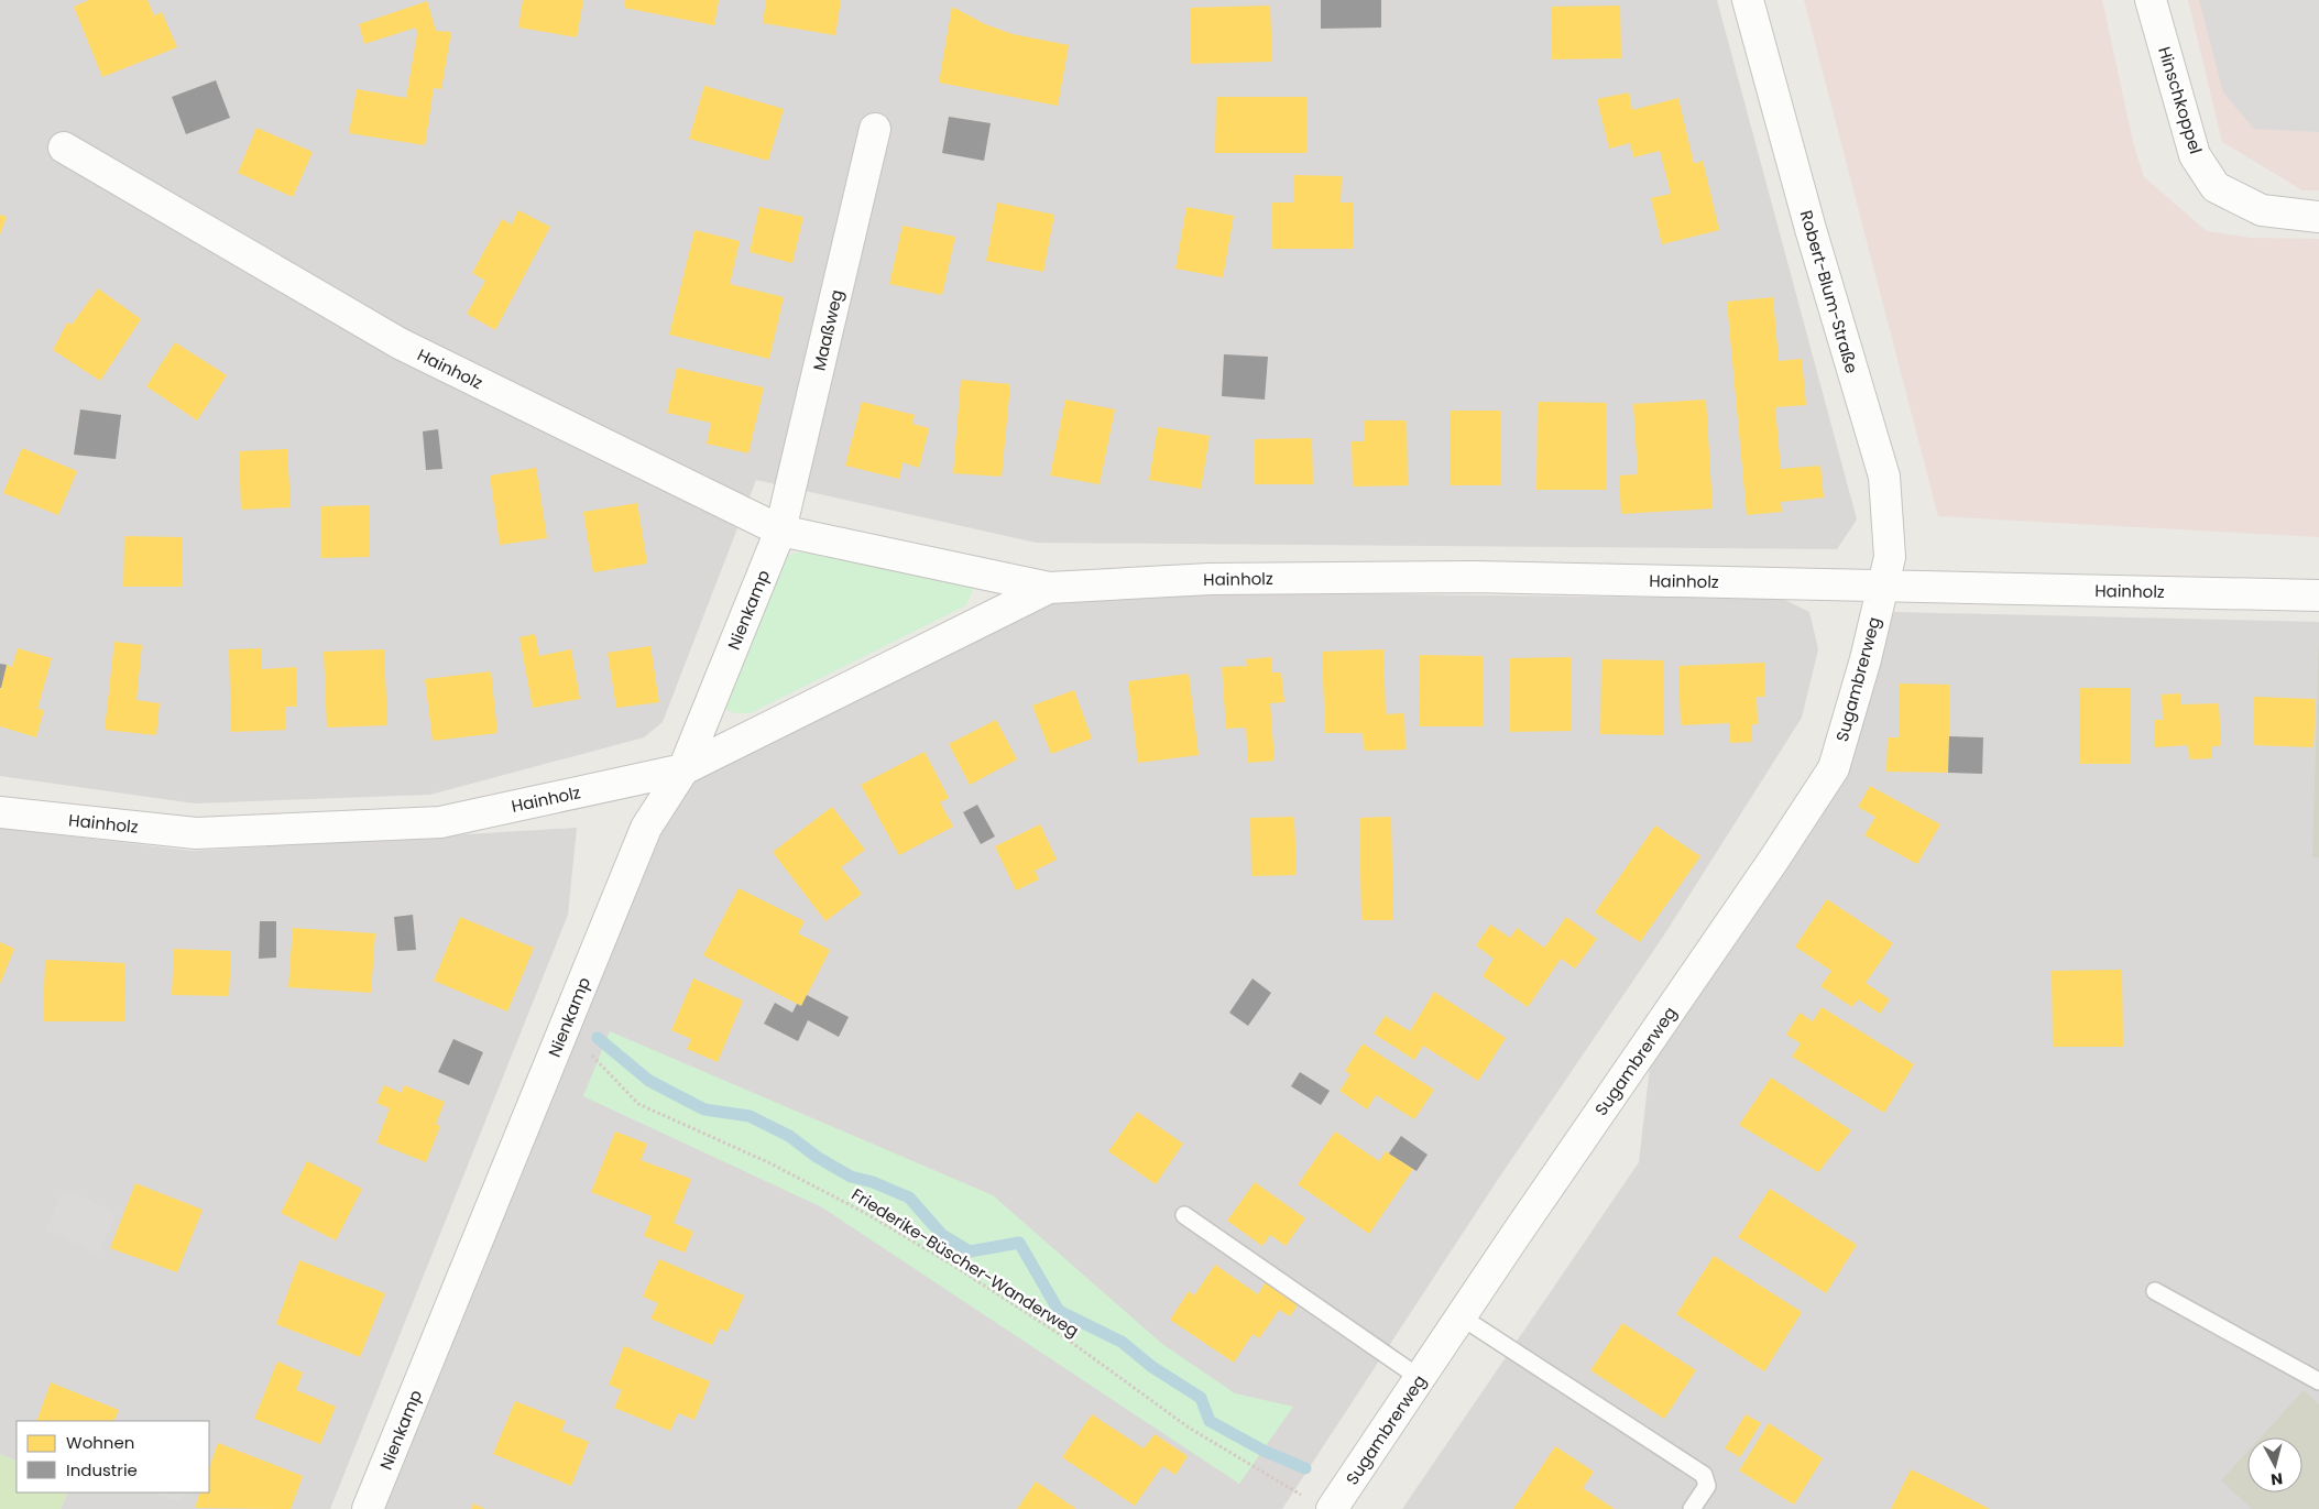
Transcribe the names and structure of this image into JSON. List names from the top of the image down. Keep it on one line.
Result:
{"streets":{"street":["Hinschkoppel","Robert-Blum-Straße","Maaßweg","Hainholz","Nienkamp","Sugambrerweg"],"path":["Friederike-Büscher-Wanderweg"]},"crossings":[["Robert-Blum-Straße","Hainholz"],["Robert-Blum-Straße","Sugambrerweg"],["Maaßweg","Hainholz"],["Maaßweg","Nienkamp"],["Hainholz","Nienkamp"],["Hainholz","Sugambrerweg"],["Nienkamp","Friederike-Büscher-Wanderweg"],["Sugambrerweg","Friederike-Büscher-Wanderweg"]],"legend":["Wohnen","Industrie"],"north":"bottom"}
